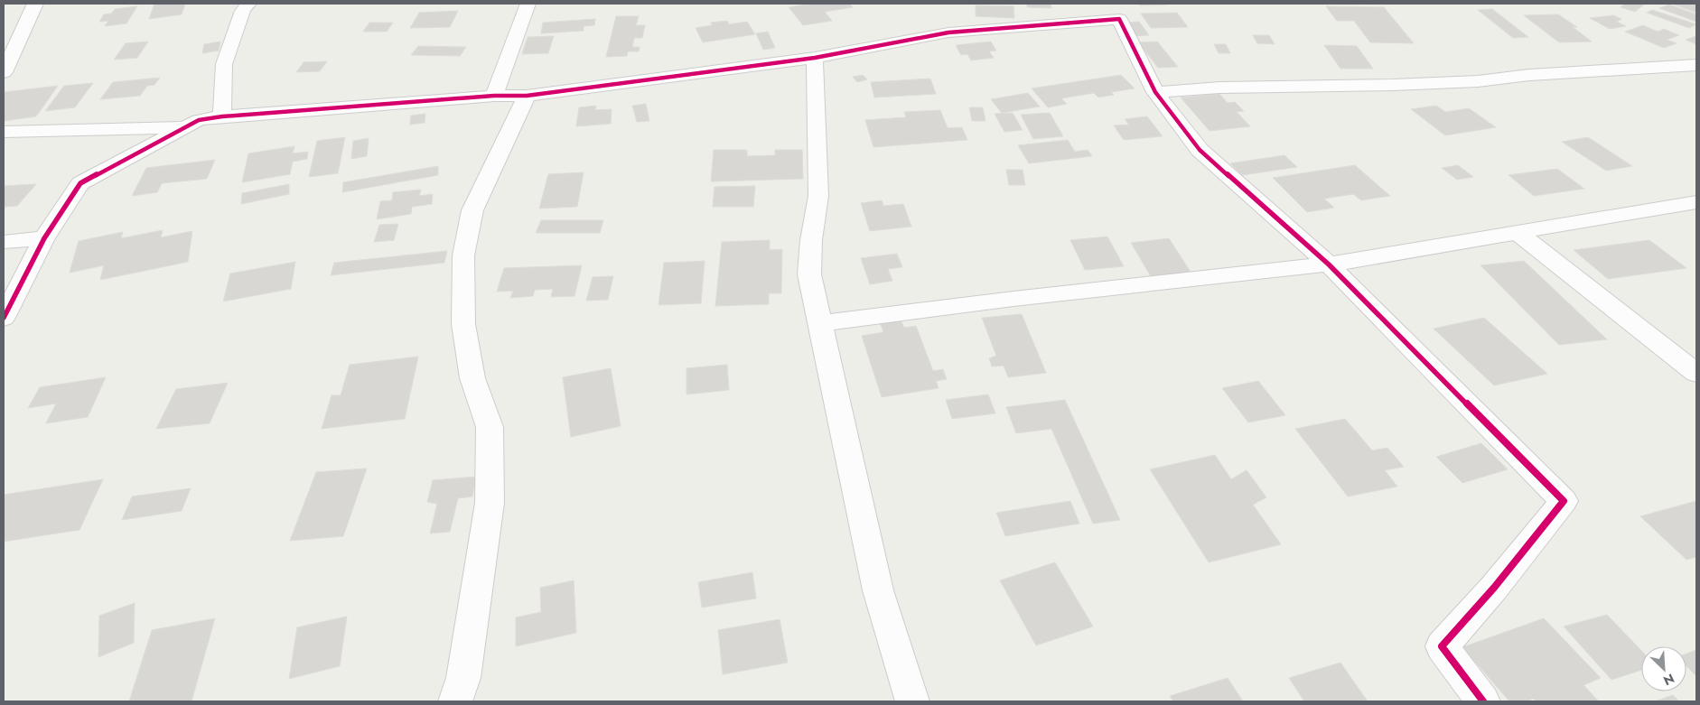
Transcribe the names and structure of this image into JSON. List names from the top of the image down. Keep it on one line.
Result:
{"north":"bottom right"}
